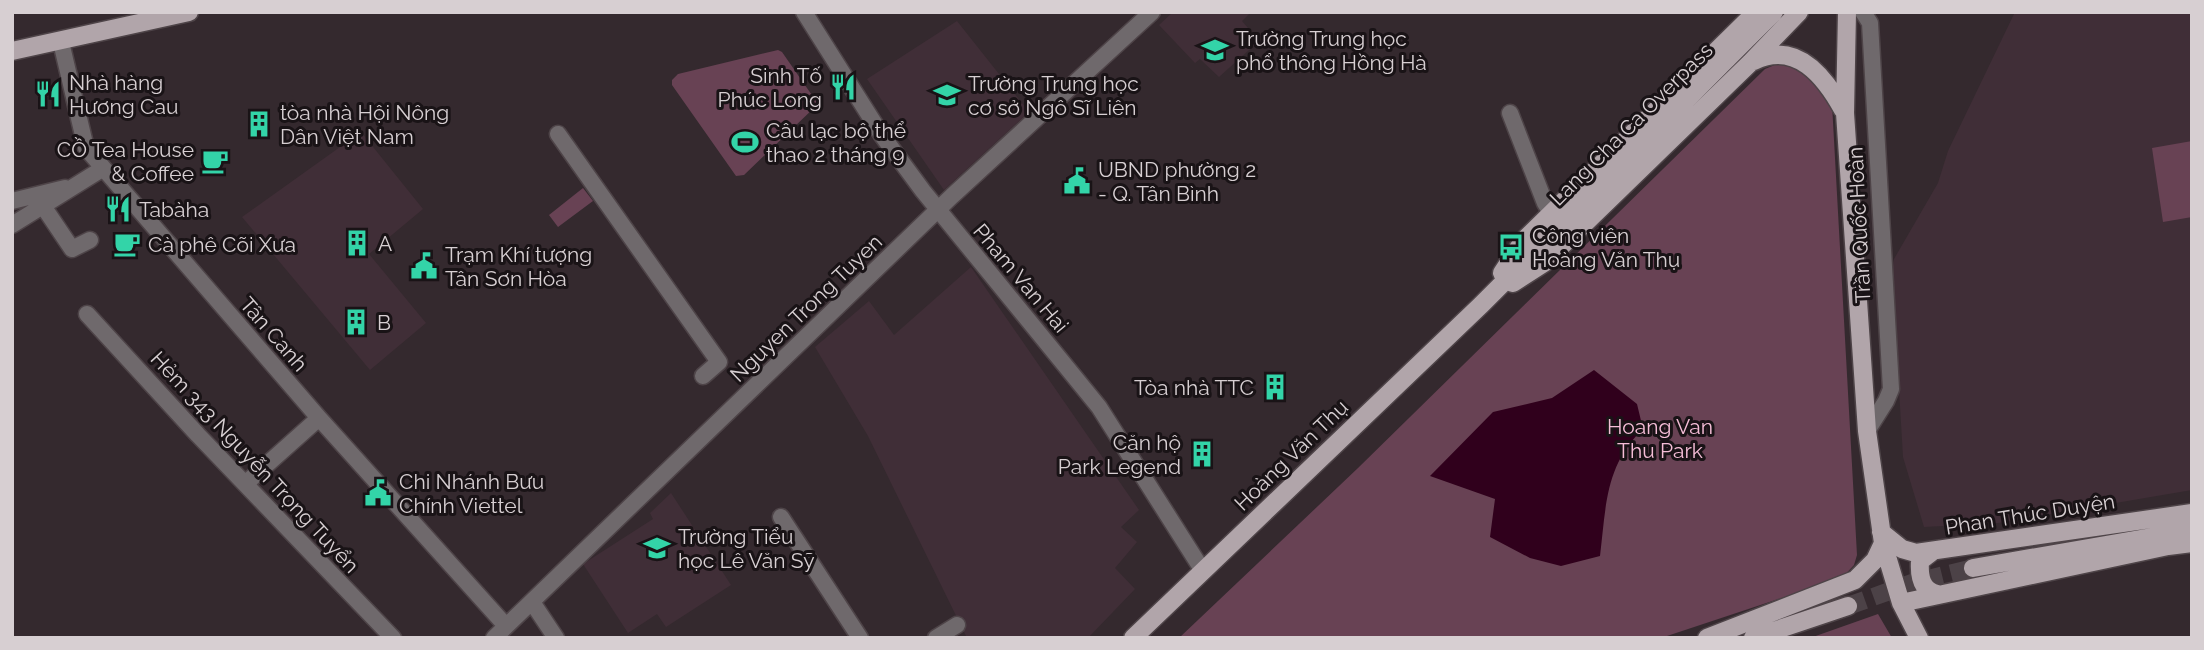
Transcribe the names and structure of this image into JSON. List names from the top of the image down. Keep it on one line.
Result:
{"streets":{"main road":["Lang Cha Ca Overpass","Trần Quốc Hoàn","Hoàng Văn Thụ","Phan Thúc Duyện"],"street":["Pham Van Hai","Nguyen Trong Tuyen","Tân Canh","Hẻm 343 Nguyễn Trọng Tuyển"]},"crossings":[["Lang Cha Ca Overpass","Hoàng Văn Thụ"],["Trần Quốc Hoàn","Phan Thúc Duyện"],["Pham Van Hai","Nguyen Trong Tuyen"],["Pham Van Hai","Hoàng Văn Thụ"],["Nguyen Trong Tuyen","Tân Canh"]],"parks":["Hoang Van Thu Park"],"places":{"school or university":["Trường Trung học phổ thông Hồng Hà","Trường Trung học cơ sở Ngô Sĩ Liên","Trường Tiểu học Lê Văn Sỹ"],"restaurant":["Sinh Tố Phúc Long","Nhà hàng Hương Cau","Tabàha"],"building":["tòa nhà Hội Nông Dân Việt Nam","A","B","Tòa nhà TTC","Căn hộ Park Legend"],"sports":["Câu lạc bộ thể thao 2 tháng 9"],"cafe":["CỒ Tea House & Coffee","Cà phê Cõi Xưa"],"public building":["UBND phường 2 - Q. Tân Bình","Trạm Khí tượng Tân Sơn Hòa","Chi Nhánh Bưu Chính Viettel"],"bus stop":["Công viên Hoàng Văn Thụ"]}}
